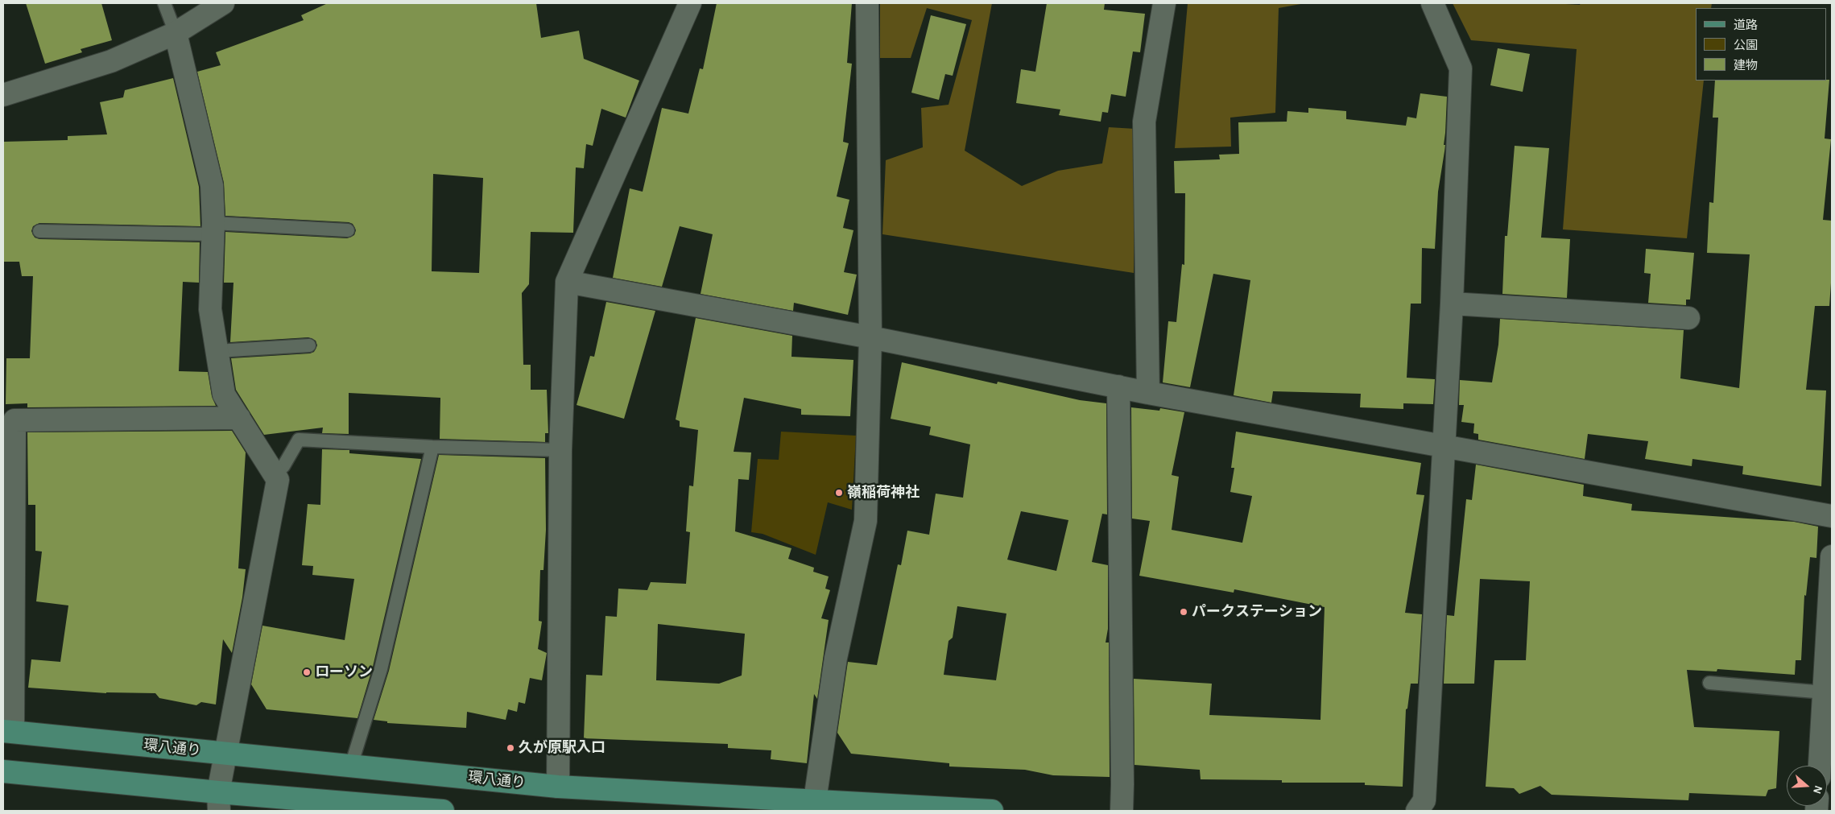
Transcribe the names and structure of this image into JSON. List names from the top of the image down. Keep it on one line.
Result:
{"streets":{"main road":["環八通り"]},"places":["嶺稲荷神社","パークステーション","ローソン","久が原駅入口"],"legend":["道路","公園","建物"],"north":"right"}
